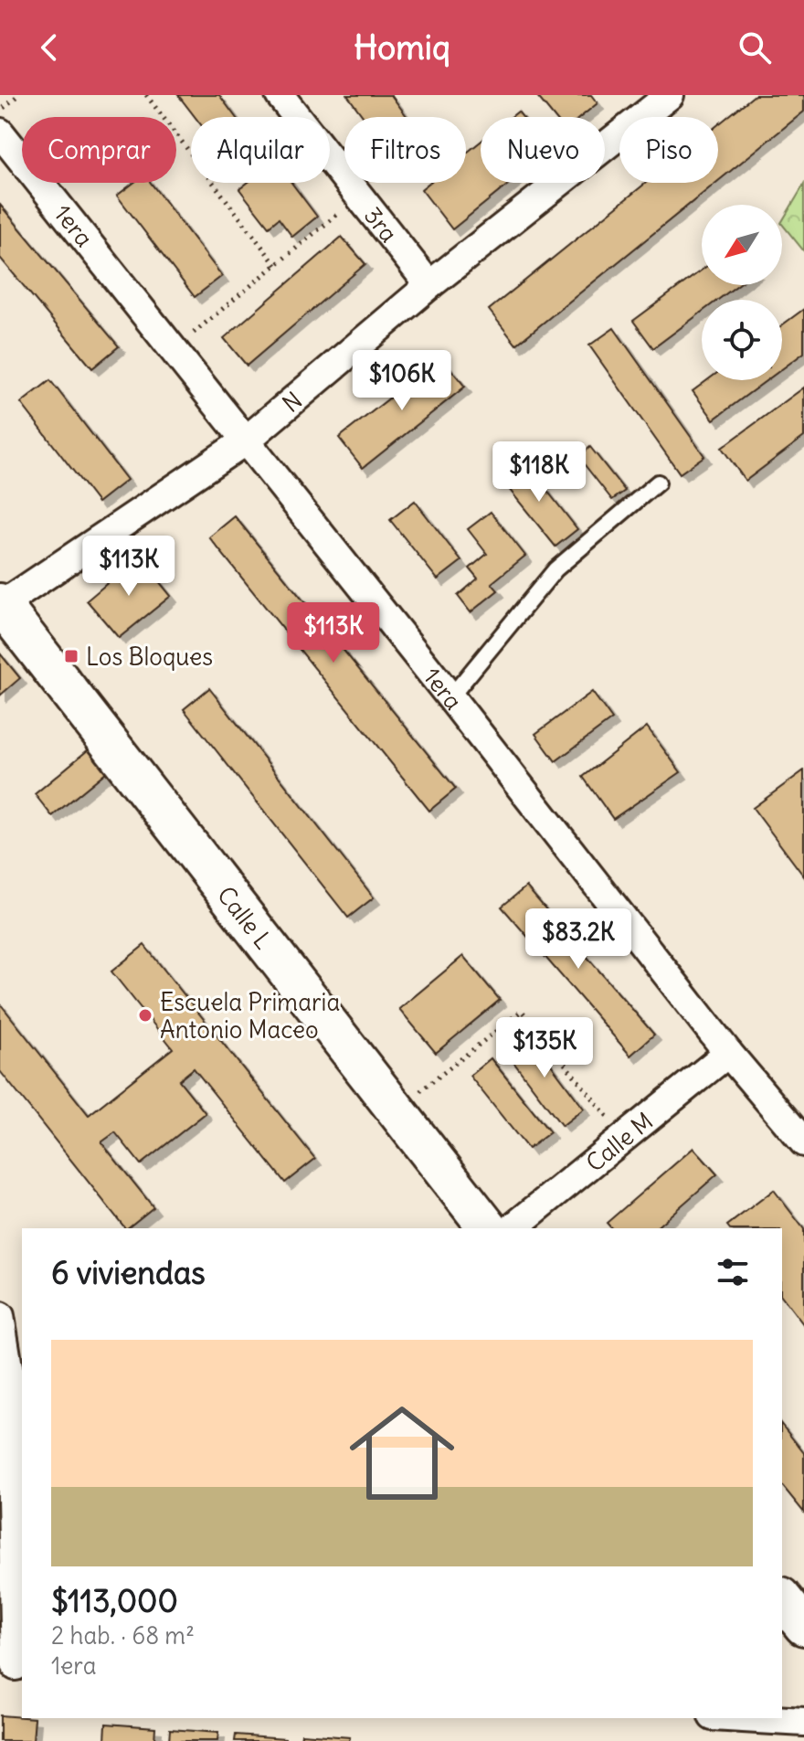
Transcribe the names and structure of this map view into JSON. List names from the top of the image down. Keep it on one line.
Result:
{"streets":{"street":["3ra","1era","N","Calle L","Calle M"]},"crossings":[["3ra","N"],["1era","N"],["1era","Calle M"],["N","Calle L"]],"places":{"transit":["Los Bloques"],"other":["Escuela Primaria Antonio Maceo"]},"north":"bottom left","page":{"header":"Homiq","chip":["Comprar","Alquilar","Filtros","Nuevo","Piso"],"price":["$106K","$118K","$113K","$113K","$83.2K","$135K"],"heading":"6 viviendas","list":[{"name":"$113,000","note":"2 hab. · 68 m² · 1era"}]}}
